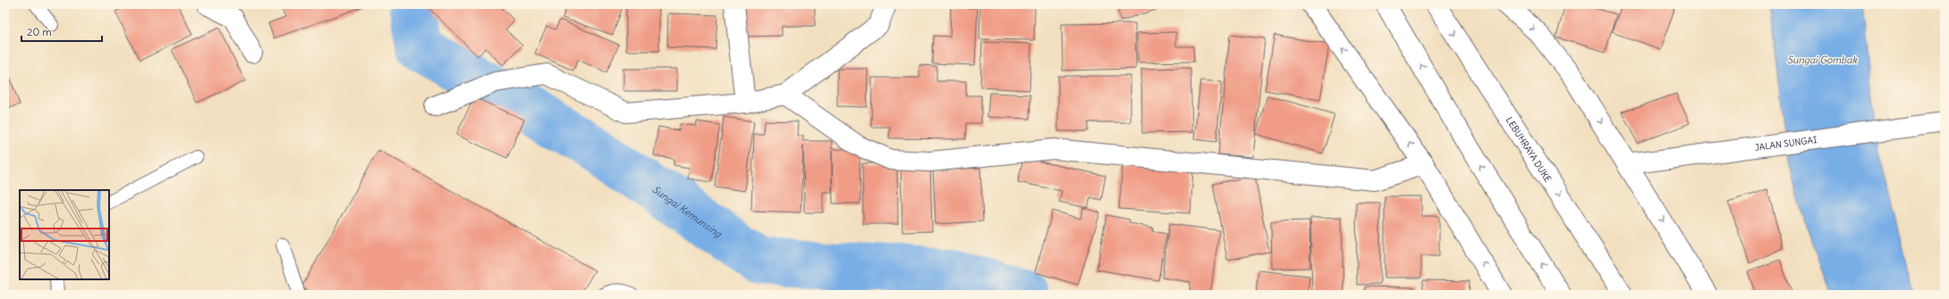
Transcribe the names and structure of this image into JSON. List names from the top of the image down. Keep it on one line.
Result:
{"streets":{"main road":["JALAN SUNGAI","LEBUHRAYA DUKE"]},"water":["Sungai Gombak","Sungai Kemunsing"],"scale_bar":"20 m"}
